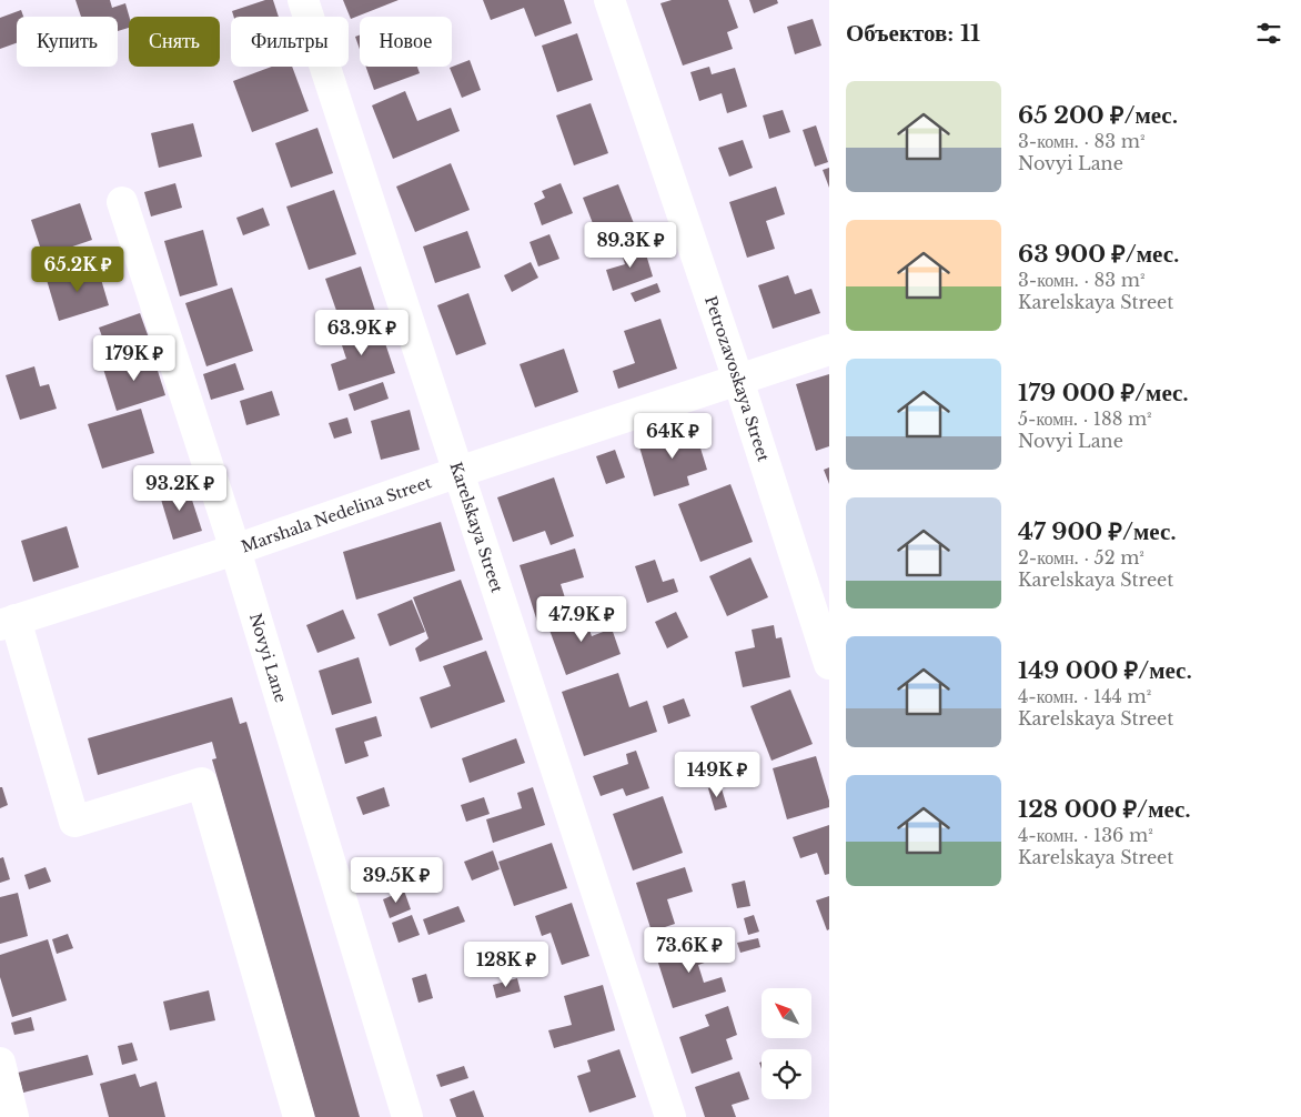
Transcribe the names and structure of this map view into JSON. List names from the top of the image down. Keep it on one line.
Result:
{"streets":{"street":["Petrozavoskaya Street","Marshala Nedelina Street","Karelskaya Street","Novyi Lane"]},"crossings":[["Petrozavoskaya Street","Marshala Nedelina Street"],["Marshala Nedelina Street","Karelskaya Street"],["Marshala Nedelina Street","Novyi Lane"]],"north":"top left","page":{"heading":"Объектов: 11","chip":["Купить","Снять","Фильтры","Новое"],"list":[{"name":"65 200 ₽/мес.","note":"3-комн. · 83 m² · Novyi Lane"},{"name":"63 900 ₽/мес.","note":"3-комн. · 83 m² · Karelskaya Street"},{"name":"179 000 ₽/мес.","note":"5-комн. · 188 m² · Novyi Lane"},{"name":"47 900 ₽/мес.","note":"2-комн. · 52 m² · Karelskaya Street"},{"name":"149 000 ₽/мес.","note":"4-комн. · 144 m² · Karelskaya Street"},{"name":"128 000 ₽/мес.","note":"4-комн. · 136 m² · Karelskaya Street"}],"price":["89.3K ₽","65.2K ₽","63.9K ₽","179K ₽","64K ₽","93.2K ₽","47.9K ₽","149K ₽","39.5K ₽","73.6K ₽","128K ₽"]}}
